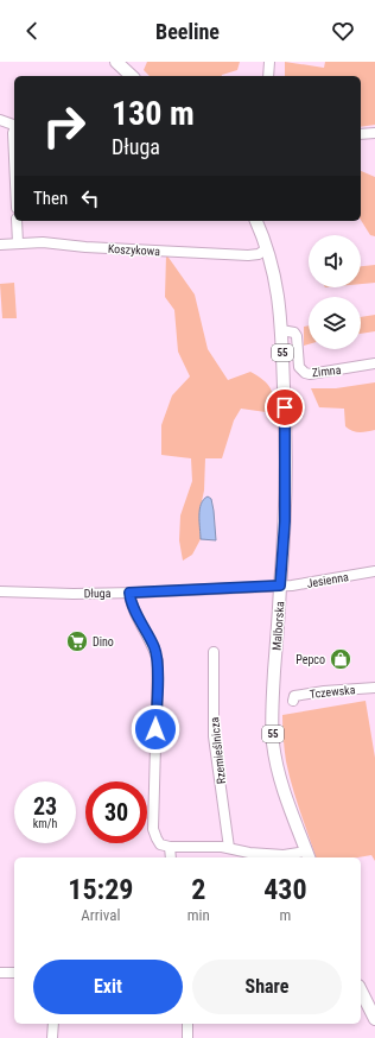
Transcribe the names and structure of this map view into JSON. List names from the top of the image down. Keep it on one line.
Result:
{"streets":{"main road":["55","Malborska"],"street":["Koszykowa","Zimna","Jesienna","Długa","Tczewska","Rzemieślnicza"]},"crossings":[["Koszykowa","Malborska"],["Zimna","Malborska"],["Jesienna","Długa"],["Jesienna","Malborska"],["Długa","Malborska"]],"places":{"supermarket":["Dino"],"shop":["Pepco"]},"page":{"header":"Beeline","turn":["130 m","Długa"],"then":"Then","speed":"23 km/h","limit":"30","eta":["15:29","Arrival","2","min","430","m"],"buttons":["Exit","Share"]}}
